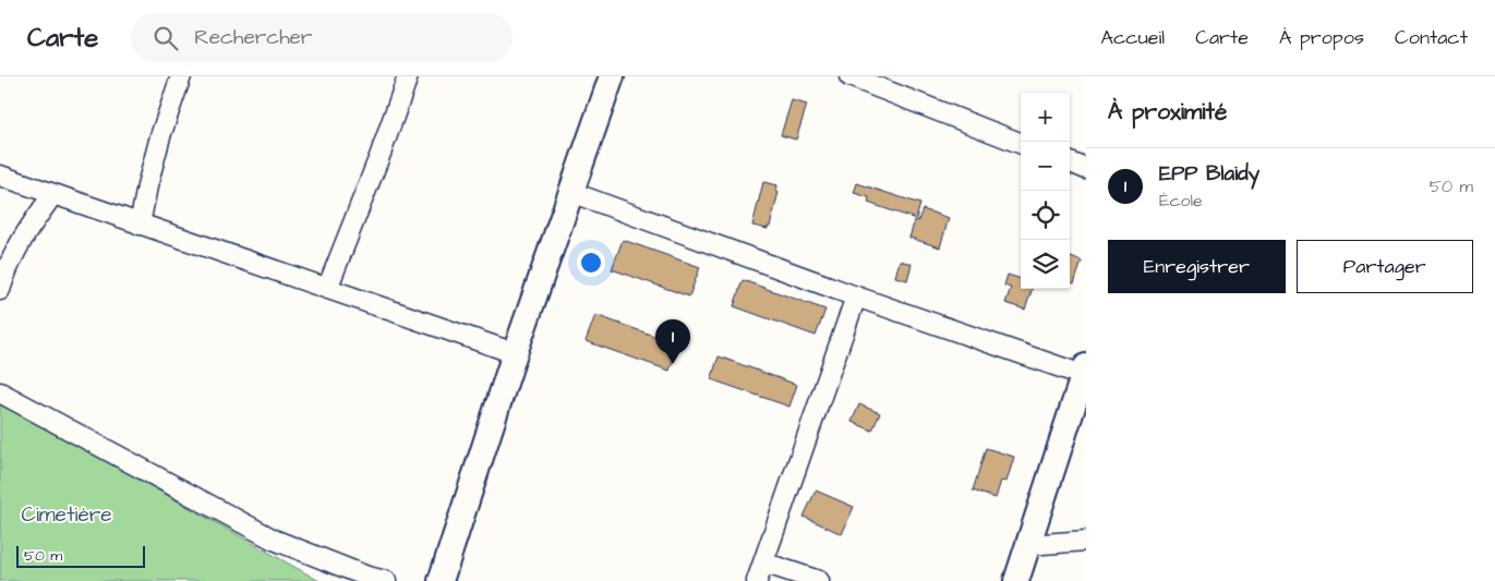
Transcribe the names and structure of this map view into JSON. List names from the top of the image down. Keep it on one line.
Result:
{"parks":["Cimetière"],"scale_bar":"50 m","page":{"header":"Carte","search":"Rechercher","nav":["Accueil","Carte","À propos","Contact"],"heading":"À proximité","map_buttons":["+","−"],"list":[{"mark":"1","name":"EPP Blaidy","note":"École","value":"50 m"}],"buttons":["Enregistrer","Partager"],"pins":"1","scale":"50 m"}}
